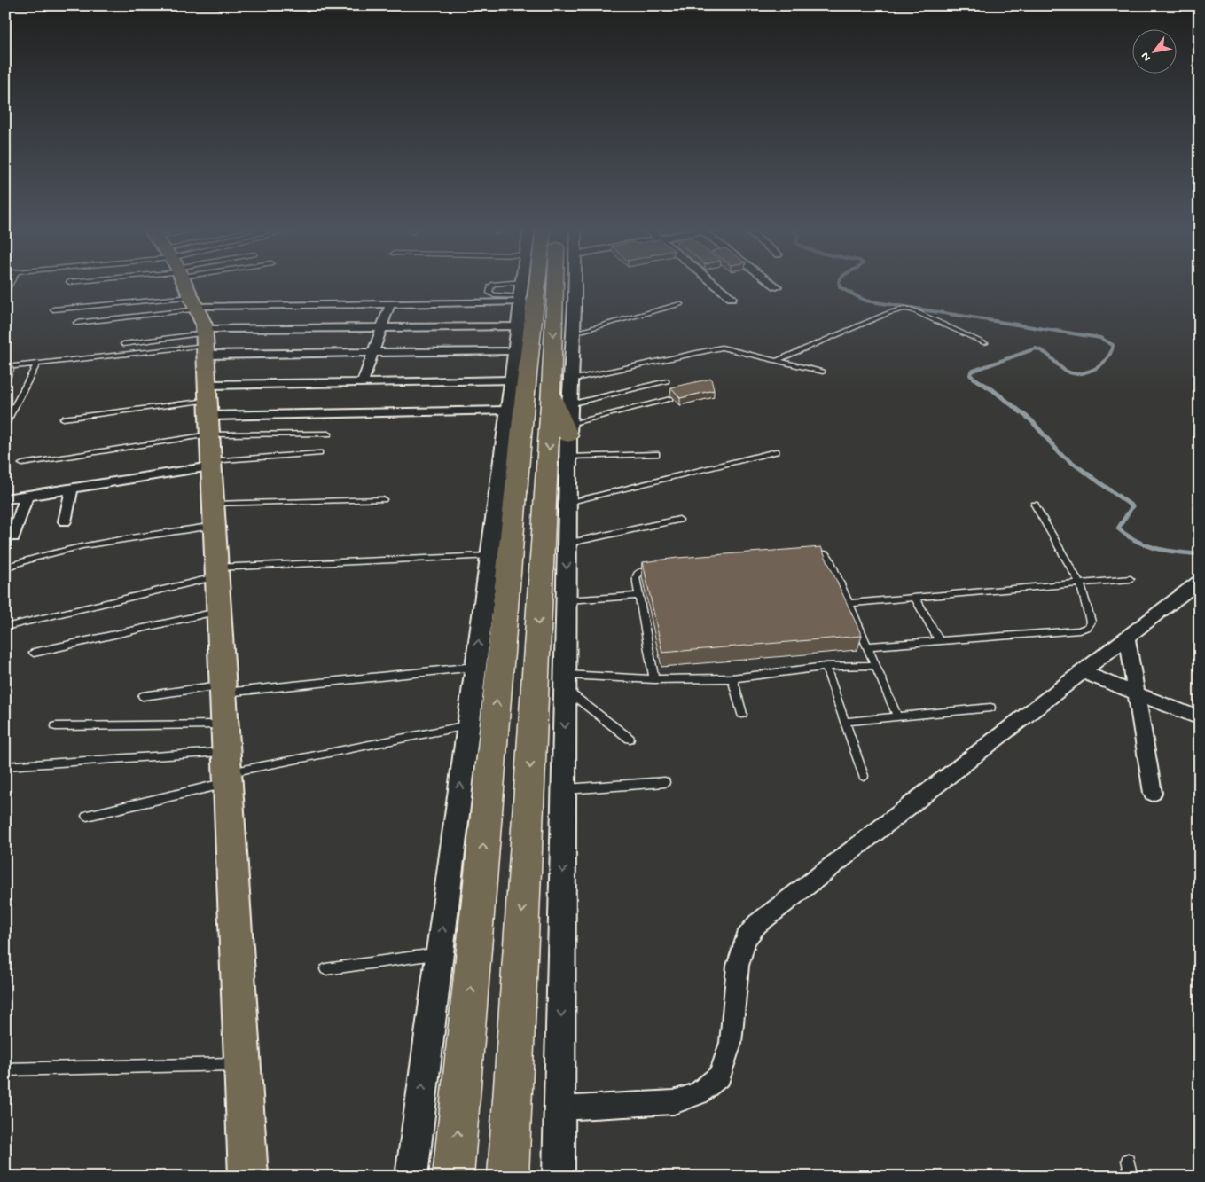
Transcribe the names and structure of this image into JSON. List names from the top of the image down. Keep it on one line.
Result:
{"north":"bottom left"}
